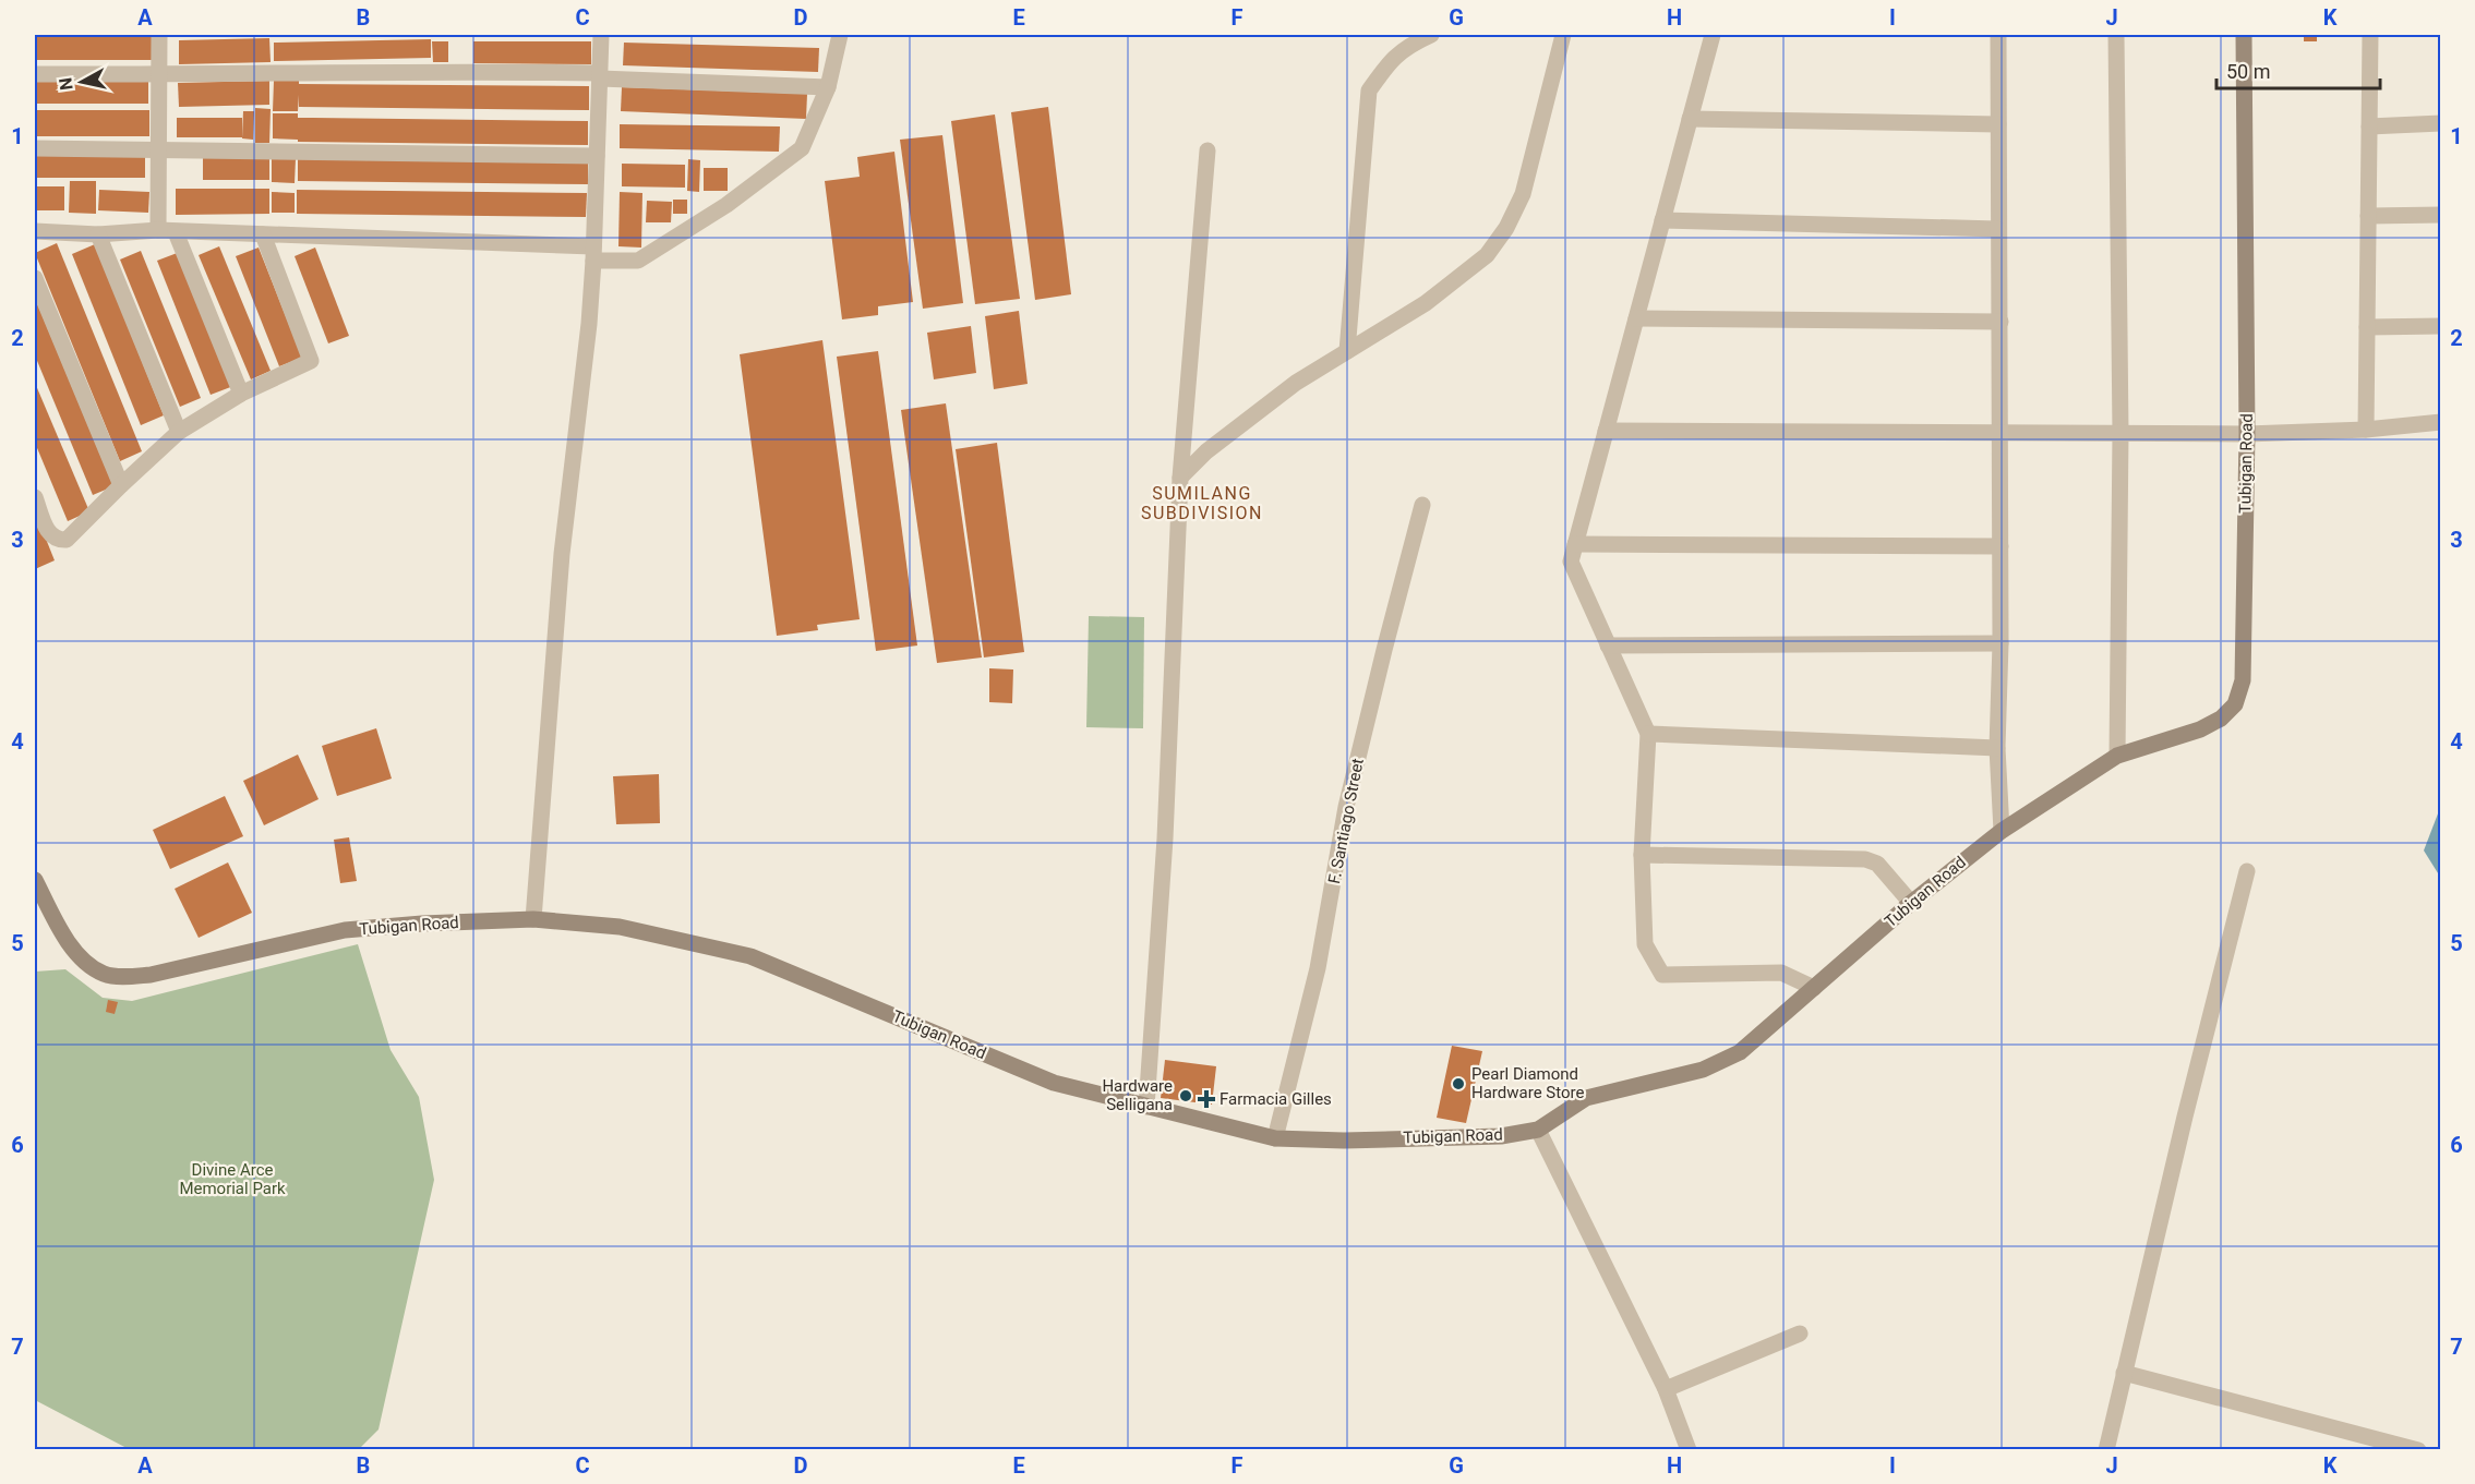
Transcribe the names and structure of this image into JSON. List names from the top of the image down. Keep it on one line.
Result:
{"streets":{"street":["Tubigan Road","F. Santiago Street"]},"crossings":[["Tubigan Road","F. Santiago Street"]],"districts":["SUMILANG SUBDIVISION"],"parks":["Divine Arce Memorial Park"],"places":{"other":["Pearl Diamond Hardware Store","Hardware Selligana"],"health":["Farmacia Gilles"]},"scale_bar":"50 m","north":"left","grid":{"columns":["A","B","C","D","E","F","G","H","I","J","K"],"rows":["1","2","3","4","5","6","7"]}}
